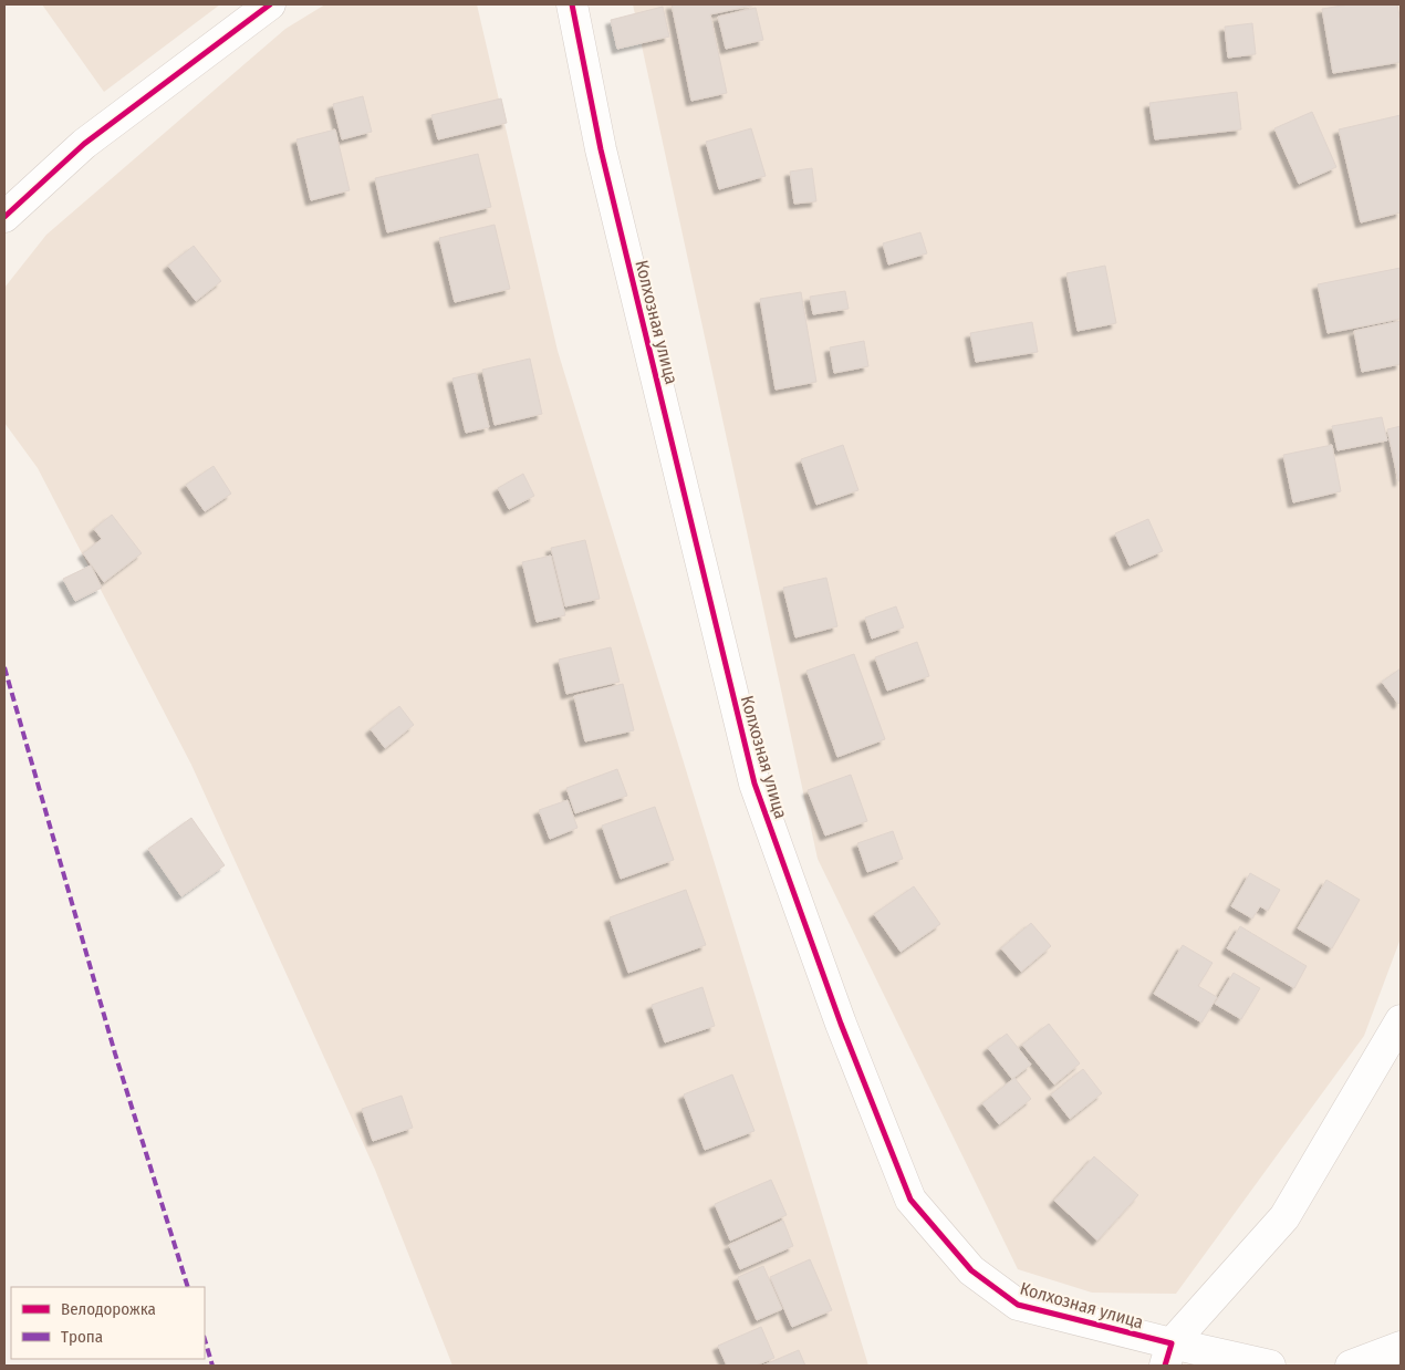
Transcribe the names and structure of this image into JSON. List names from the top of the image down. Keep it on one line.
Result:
{"streets":{"street":["Колхозная улица"]},"legend":["Велодорожка","Тропа"]}
